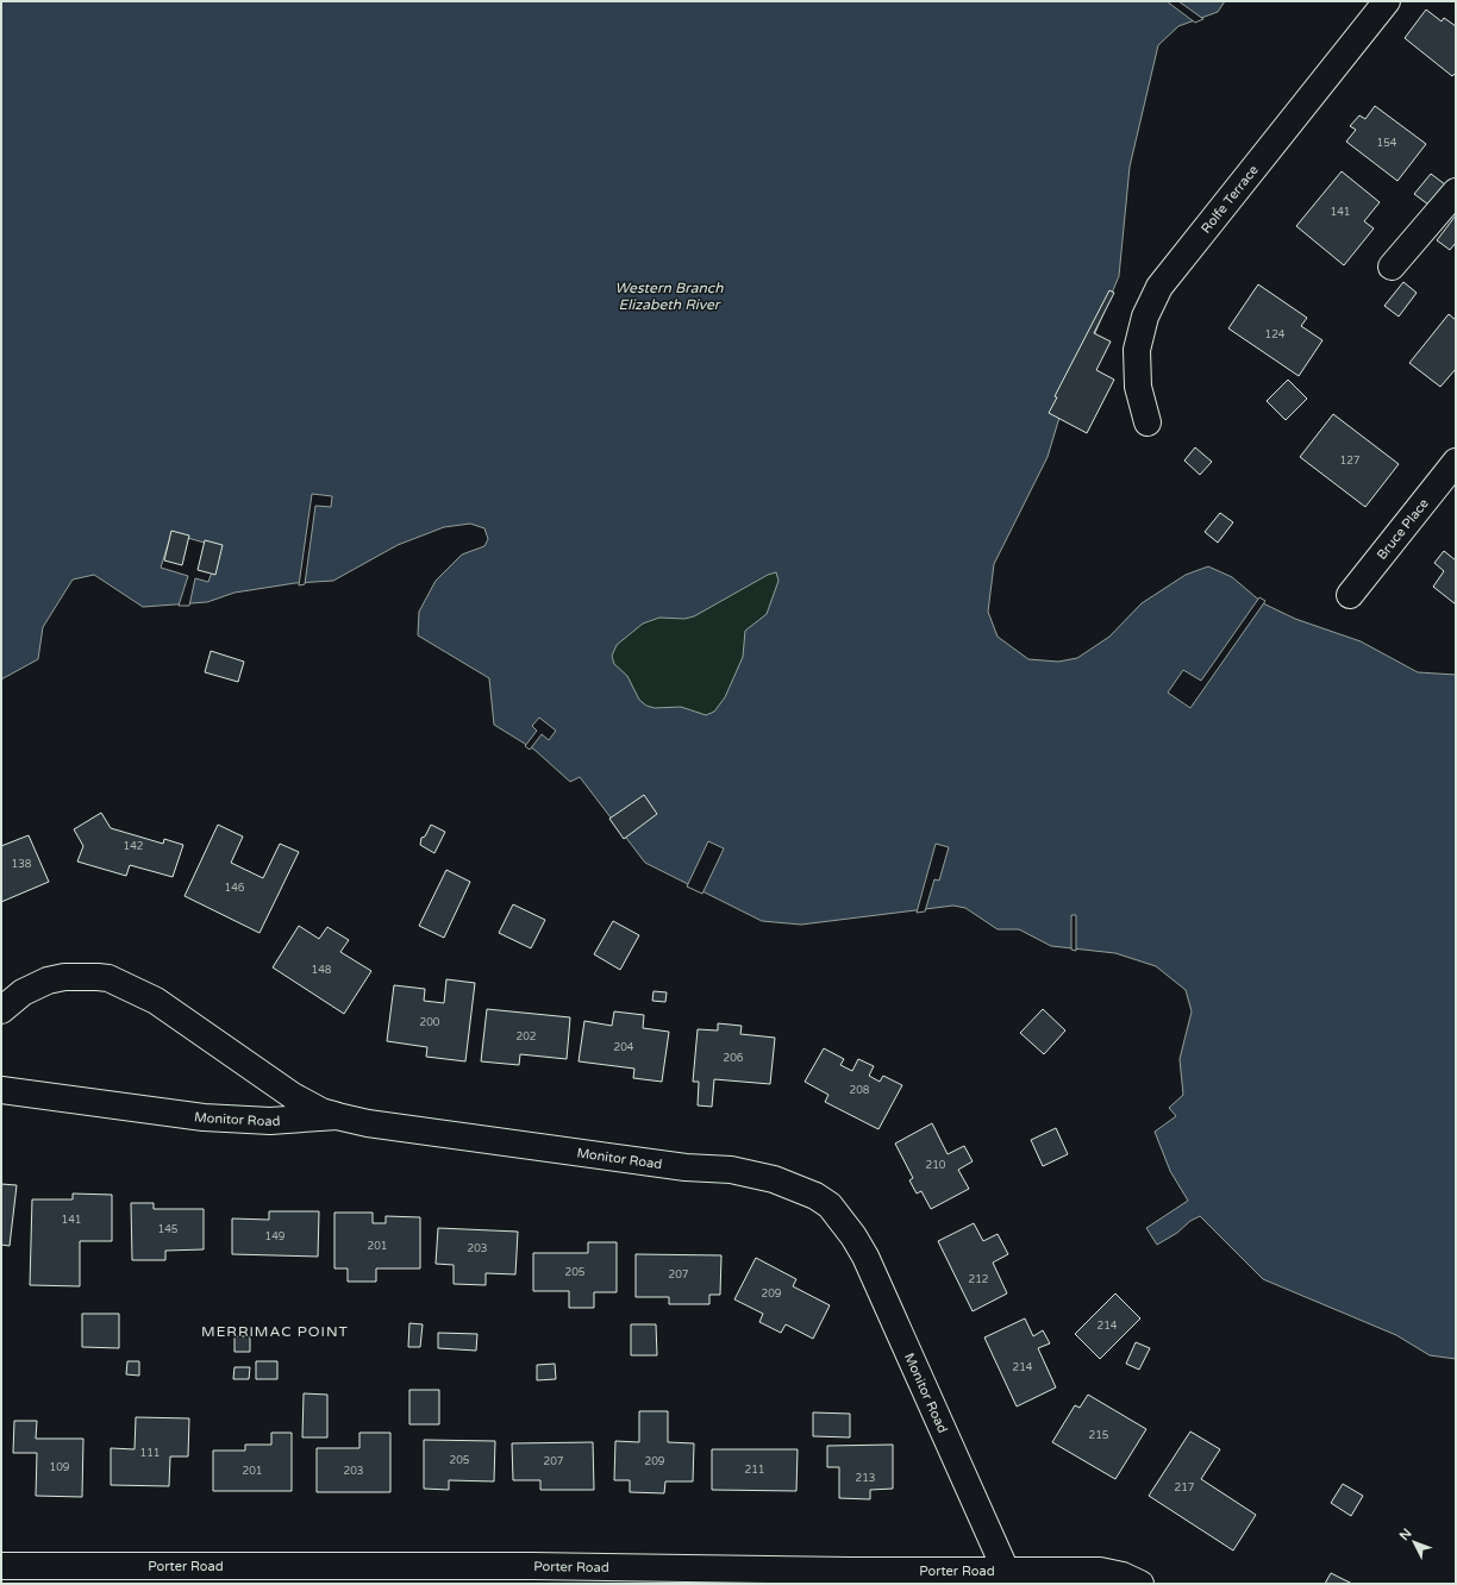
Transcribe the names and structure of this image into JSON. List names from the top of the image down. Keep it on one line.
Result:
{"streets":{"street":["Rolfe Terrace","Bruce Place","Monitor Road","Porter Road"]},"crossings":[["Monitor Road","Porter Road"]],"districts":["MERRIMAC POINT"],"water":["Western Branch Elizabeth River"],"house_numbers":["154","141","124","127","142","138","146","148","200","202","204","206","208","210","141","145","149","201","203","205","207","212","209","214","214","215","111","205","207","209","109","211","201","203","213","217"],"north":"top left"}
